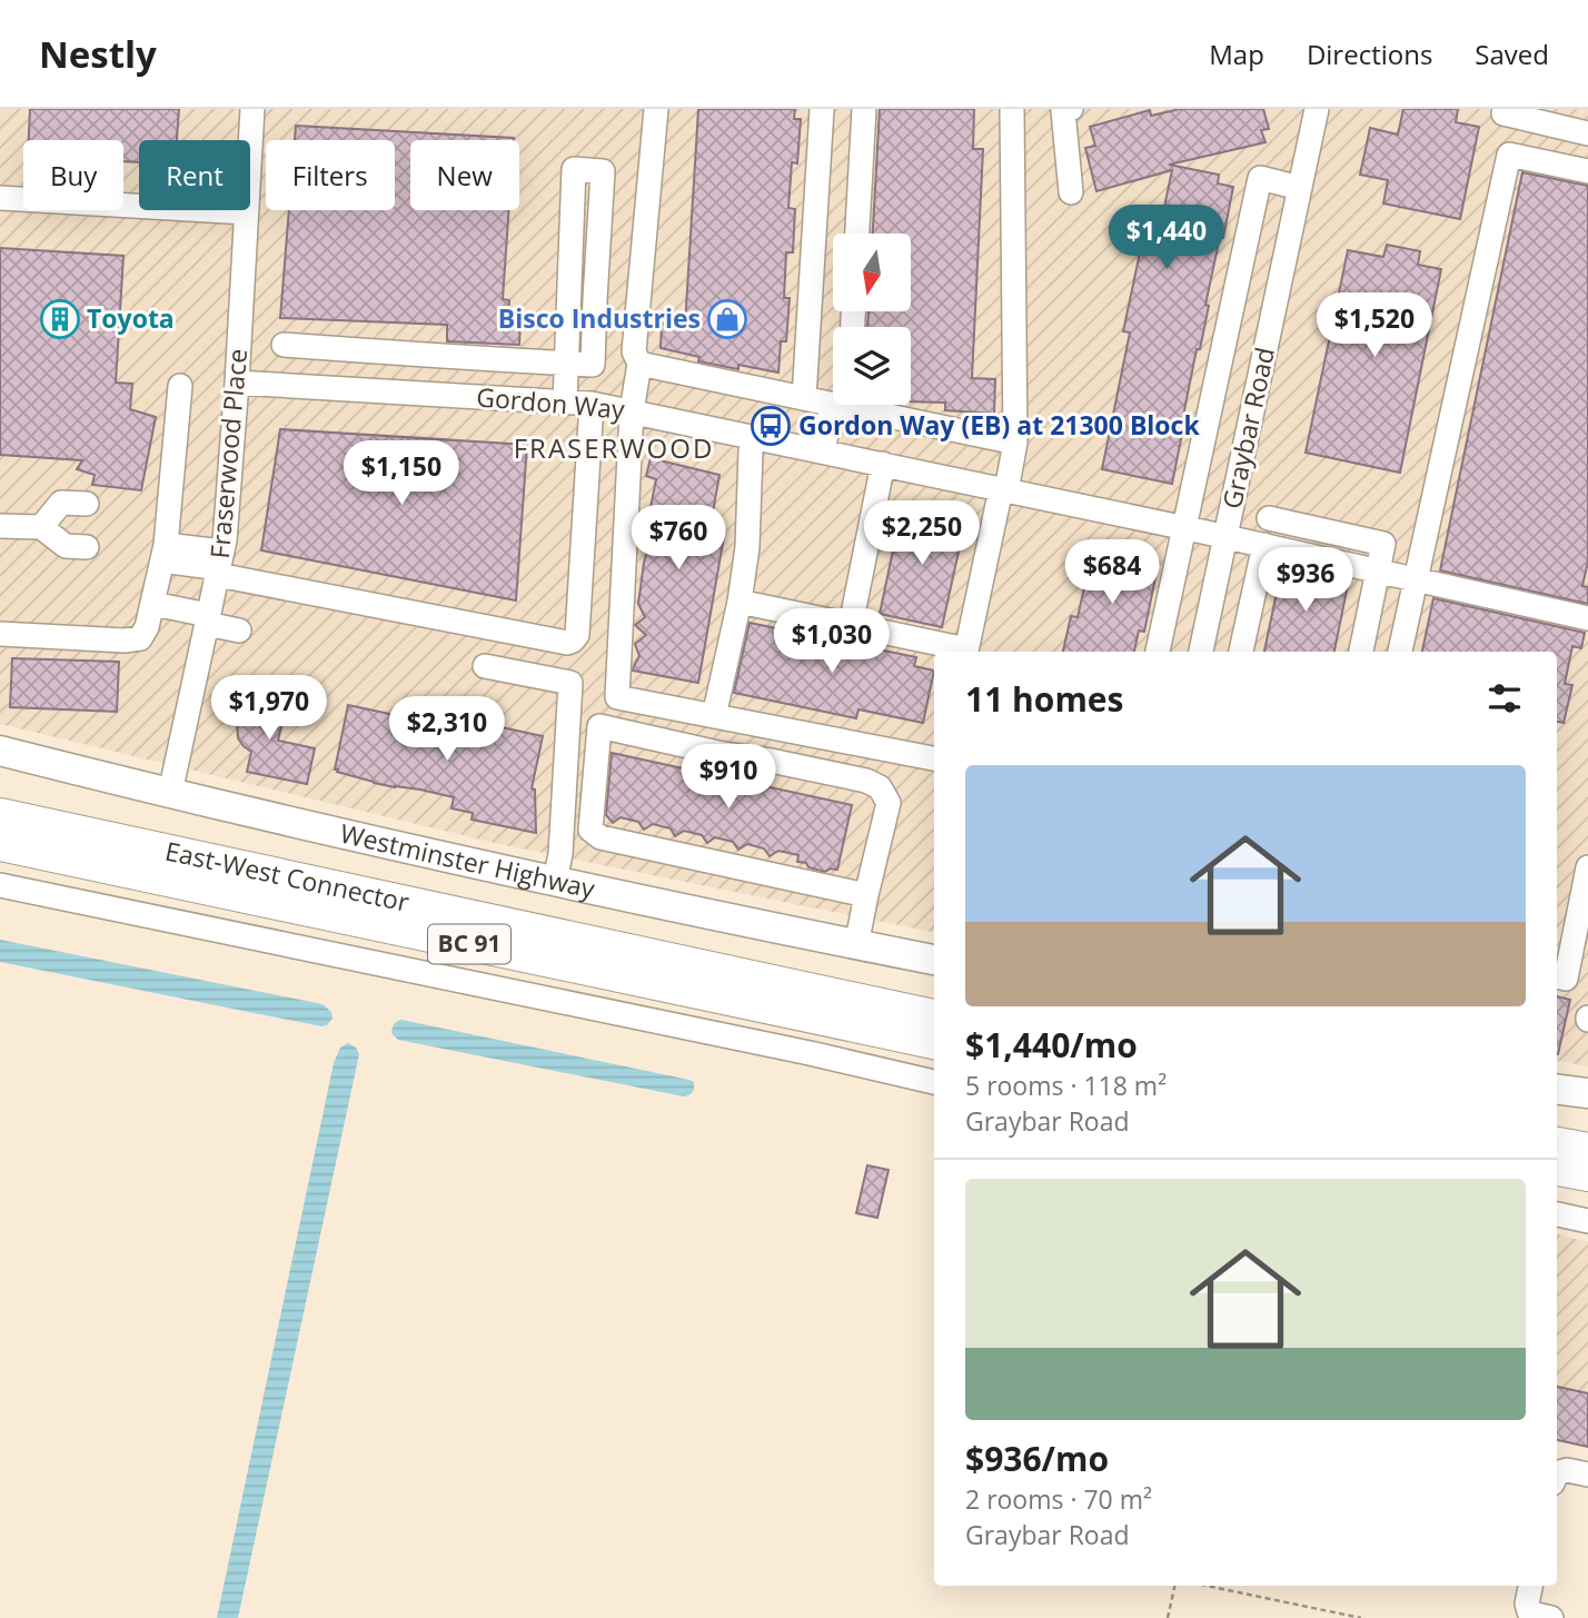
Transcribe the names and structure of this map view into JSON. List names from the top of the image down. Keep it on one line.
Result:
{"streets":{"highway":["East-West Connector","BC 91"],"main road":["Westminster Highway"],"street":["Gordon Way","Graybar Road","Fraserwood Place"]},"crossings":[["Gordon Way","Graybar Road"],["Gordon Way","Fraserwood Place"],["Fraserwood Place","Westminster Highway"]],"districts":["FRASERWOOD"],"places":{"building":["Toyota"],"shop":["Bisco Industries"],"bus stop":["Gordon Way (EB) at 21300 Block"]},"north":"bottom","page":{"header":"Nestly","nav":["Map","Directions","Saved"],"chip":["Buy","Rent","Filters","New"],"price":["$1,440","$1,520","$1,150","$2,250","$760","$684","$936","$1,030","$1,970","$2,310","$910"],"heading":"11 homes","list":[{"name":"$1,440/mo","note":"5 rooms · 118 m² · Graybar Road"},{"name":"$936/mo","note":"2 rooms · 70 m² · Graybar Road"}]}}
